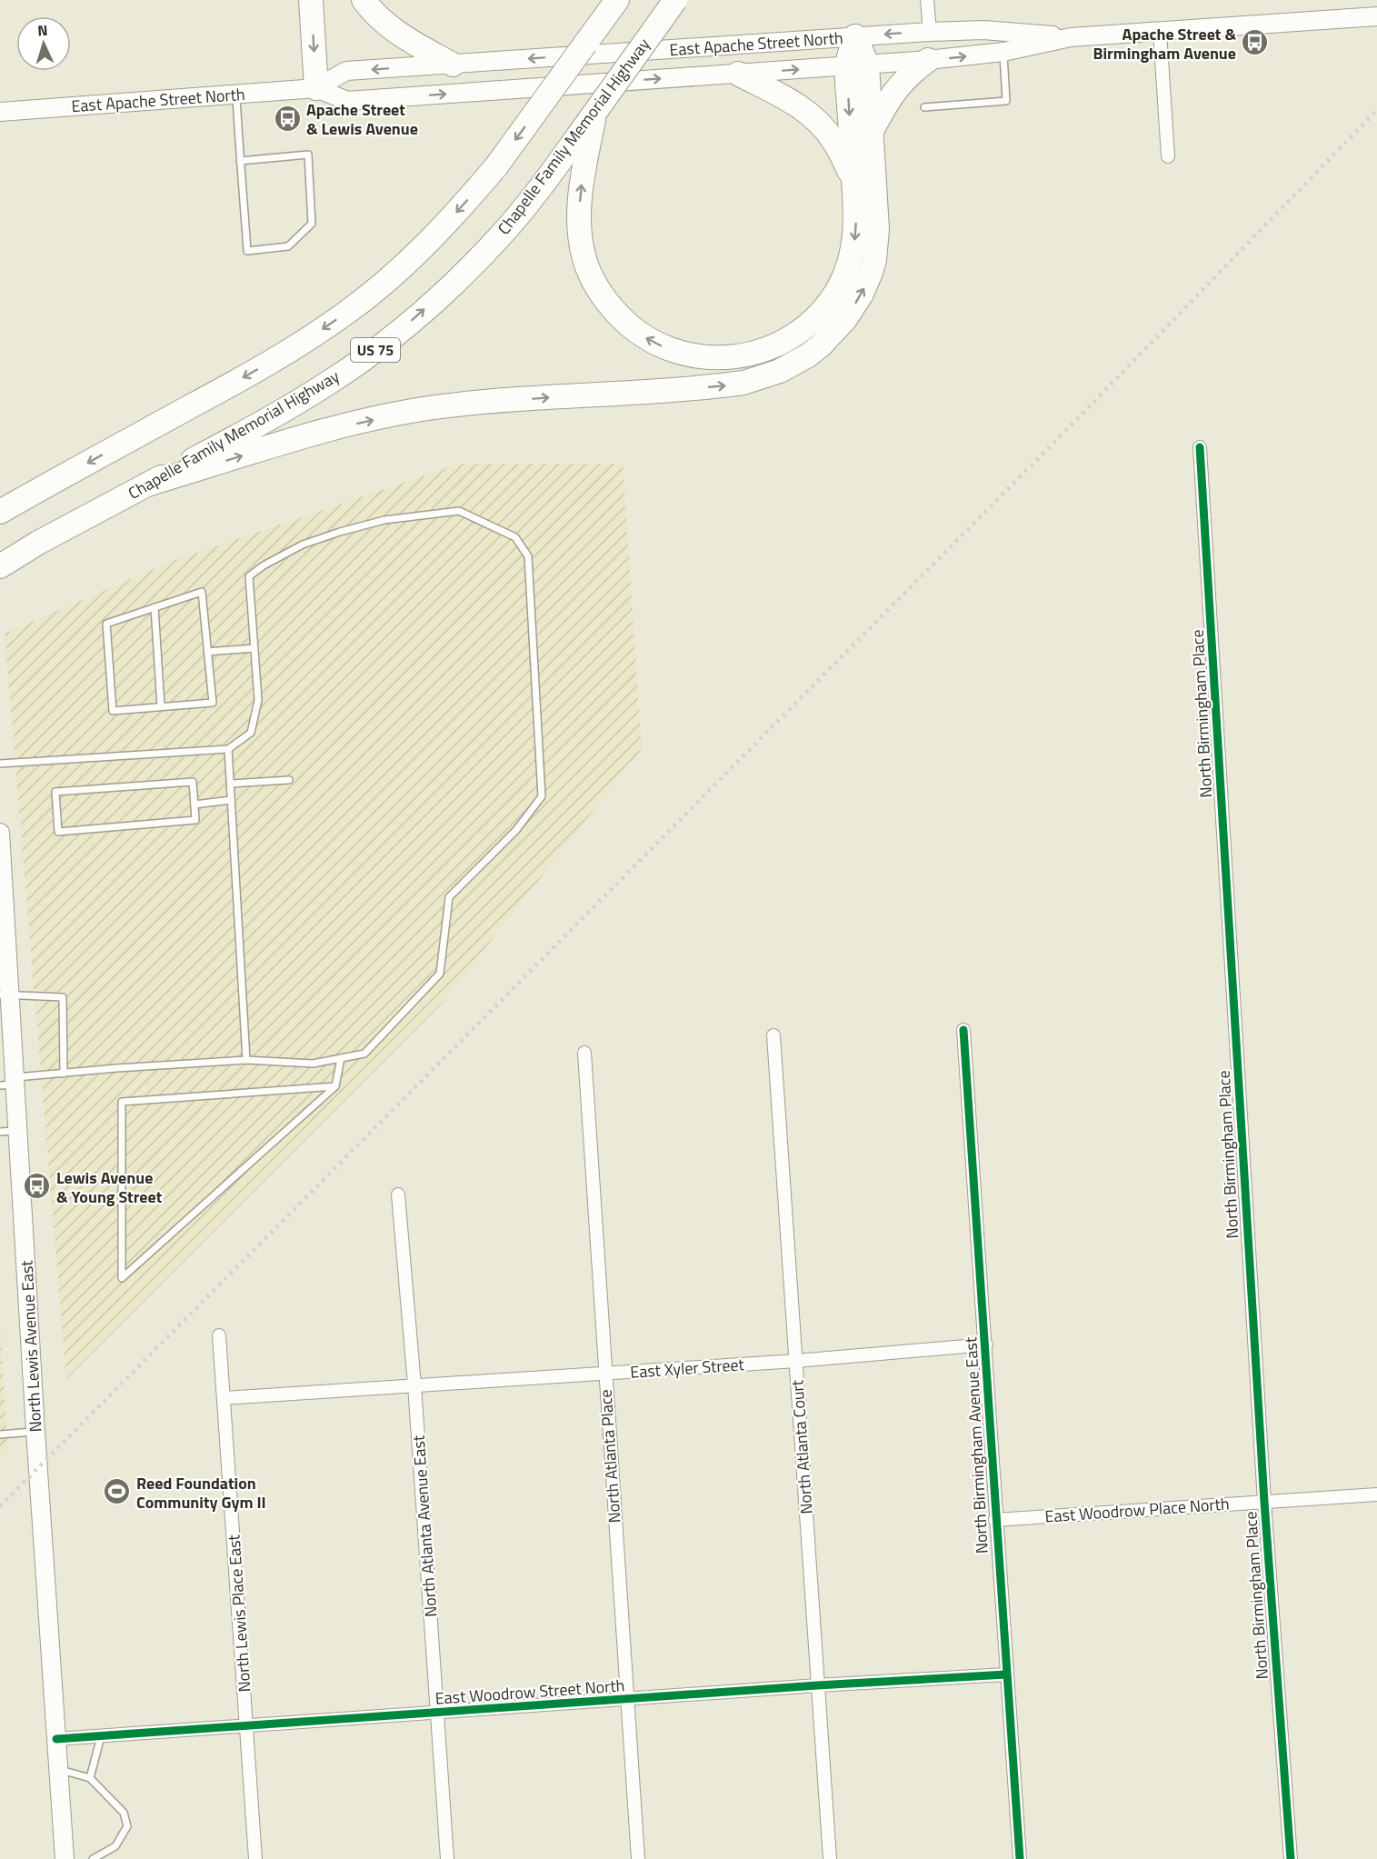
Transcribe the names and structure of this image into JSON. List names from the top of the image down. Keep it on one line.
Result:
{"streets":{"highway":["Chapelle Family Memorial Highway","US 75"],"main road":["East Apache Street North","North Lewis Avenue East"],"street":["North Birmingham Place","East Xyler Street","North Birmingham Avenue East","North Atlanta Court","North Atlanta Place","East Woodrow Place North","North Atlanta Avenue East","North Lewis Place East","East Woodrow Street North"]},"crossings":[["North Birmingham Place","East Woodrow Place North"],["North Lewis Avenue East","East Woodrow Street North"],["East Xyler Street","North Birmingham Avenue East"],["East Xyler Street","North Atlanta Court"],["East Xyler Street","North Atlanta Place"],["East Xyler Street","North Atlanta Avenue East"],["East Xyler Street","North Lewis Place East"],["North Birmingham Avenue East","East Woodrow Place North"],["North Birmingham Avenue East","East Woodrow Street North"],["North Atlanta Court","East Woodrow Street North"],["North Atlanta Place","East Woodrow Street North"],["North Atlanta Avenue East","East Woodrow Street North"],["North Lewis Place East","East Woodrow Street North"]],"places":{"bus stop":["Apache Street & Birmingham Avenue","Apache Street & Lewis Avenue","Lewis Avenue & Young Street"],"sports":["Reed Foundation Community Gym II"]},"north":"top"}
